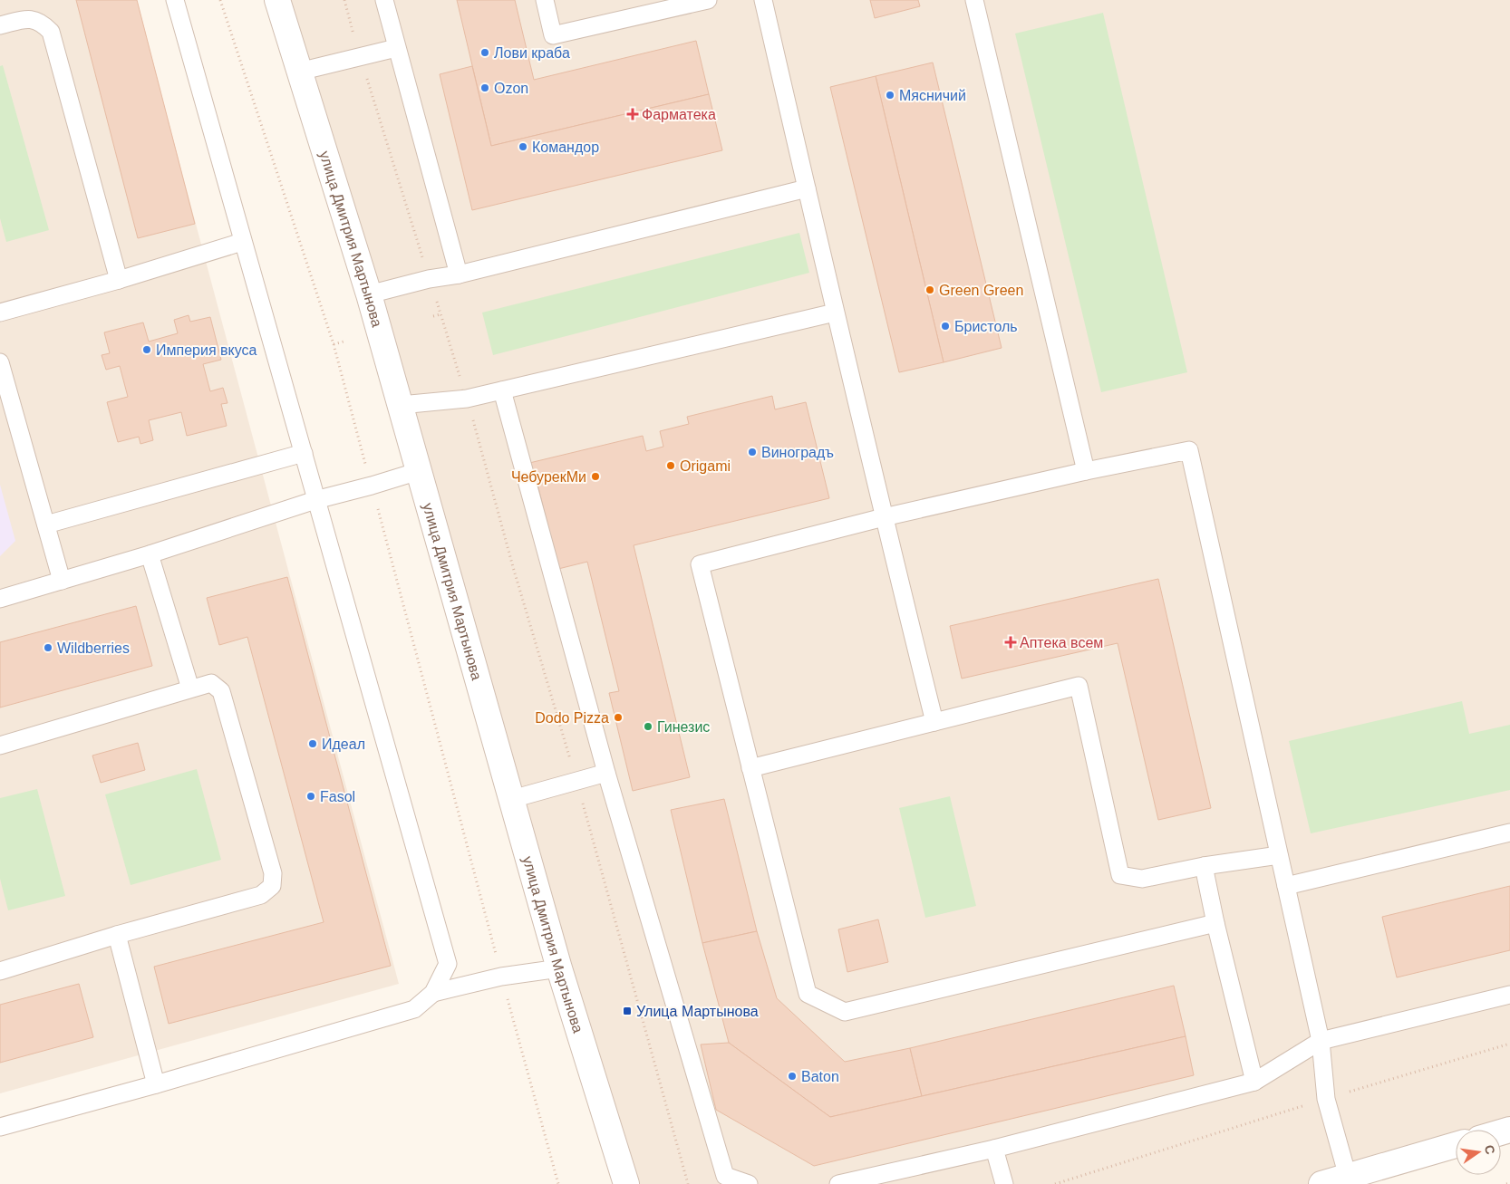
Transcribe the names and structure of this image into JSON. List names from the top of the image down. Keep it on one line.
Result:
{"streets":{"street":["улица Дмитрия Мартынова"]},"places":{"other":["Лови краба","Ozon","Мясничий","Командор","Green Green","Бристоль","Империя вкуса","Виноградъ","Origami","ЧебурекМи","Wildberries","Dodo Pizza","Гинезис","Идеал","Fasol","Baton"],"health":["Фарматека","Аптека всем"],"transit":["Улица Мартынова"]},"north":"right"}
